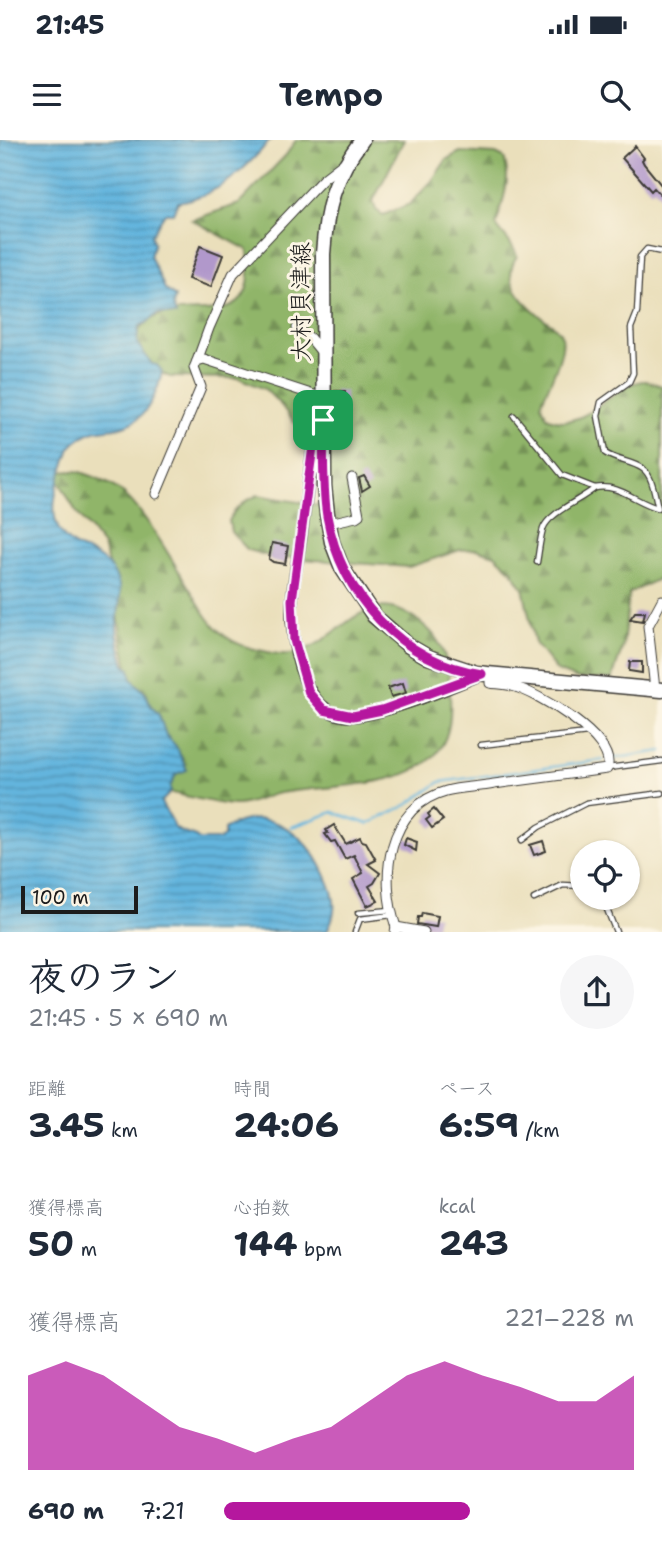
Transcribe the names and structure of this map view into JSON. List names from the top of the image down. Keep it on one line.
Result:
{"streets":{"main road":["大村貝津線"]},"scale_bar":"100 m","page":{"status":"21:45","header":"Tempo","scale":"100 m","heading":["夜のラン","21:45 · 5 × 690 m"],"stats":[["距離","3.45 km"],["時間","24:06"],["ペース","6:59 /km"],["獲得標高","50 m"],["心拍数","144 bpm"],["kcal","243"]],"chart":["獲得標高","221–228 m"],"list":[{"name":"690 m","note":"7:21"}]}}
